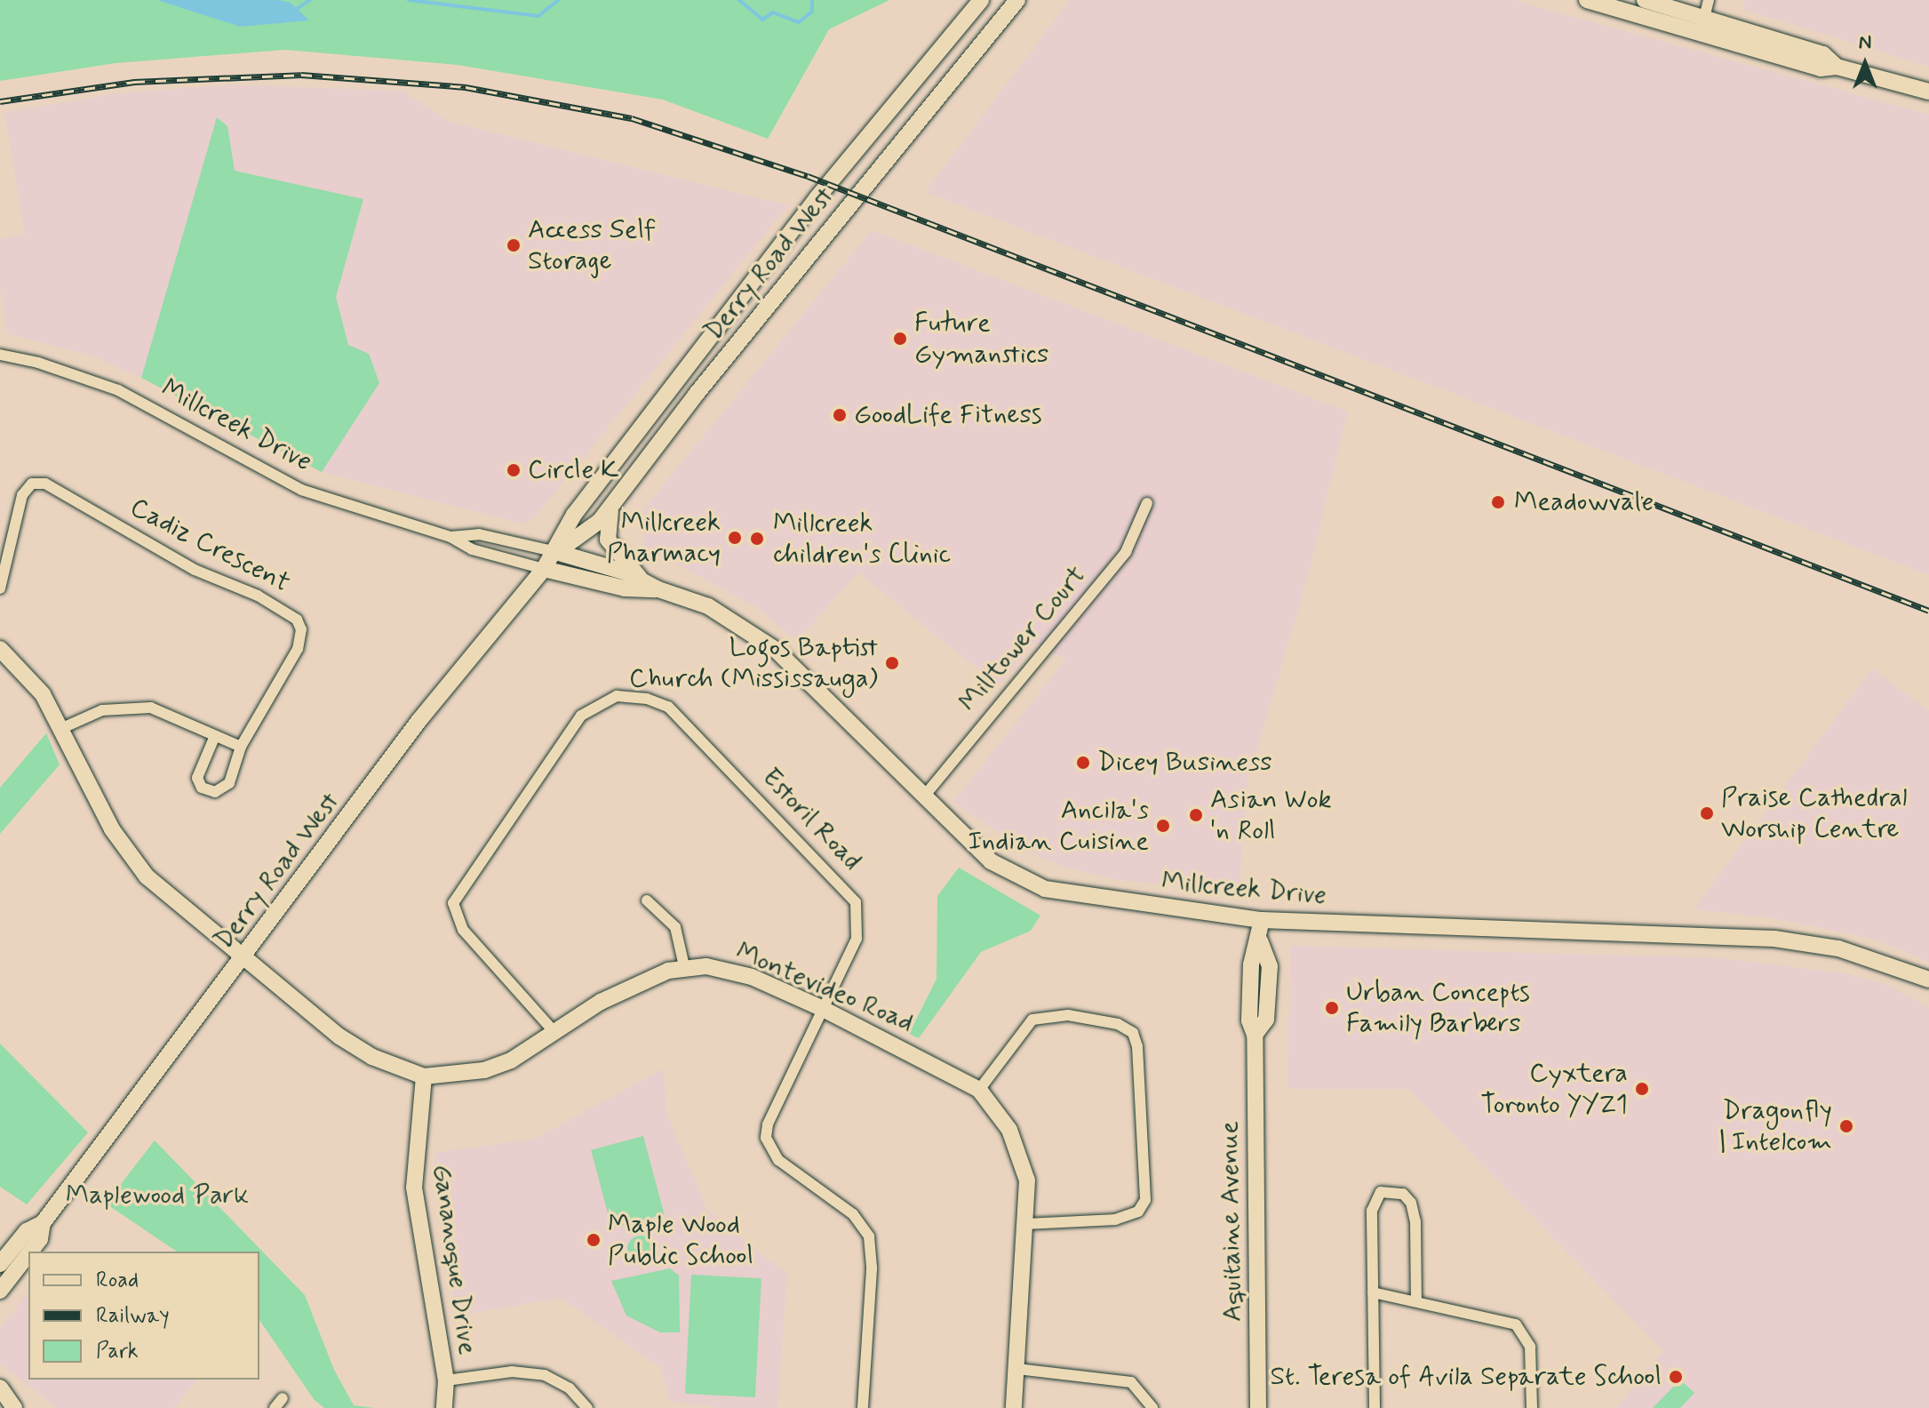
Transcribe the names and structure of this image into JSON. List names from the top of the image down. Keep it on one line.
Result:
{"streets":{"street":["Derry Road West","Millcreek Drive","Cadiz Crescent","Milltower Court","Estoril Road","Montevideo Road","Aquitaine Avenue","Gananoque Drive"]},"crossings":[["Derry Road West","Millcreek Drive"],["Derry Road West","Montevideo Road"],["Millcreek Drive","Milltower Court"],["Millcreek Drive","Aquitaine Avenue"],["Estoril Road","Montevideo Road"],["Montevideo Road","Gananoque Drive"]],"parks":["Maplewood Park"],"places":["Access Self Storage","Future Gymanstics","GoodLife Fitness","Circle K","Meadowvale","Millcreek Pharmacy","Millcreek children's Clinic","Logos Baptist Church (Mississauga)","Dicey Business","Praise Cathedral Worship Centre","Asian Wok 'n Roll","Ancila's Indian Cuisine","Urban Concepts Family Barbers","Cyxtera Toronto YYZ1","Dragonfly | Intelcom","Maple Wood Public School","St. Teresa of Avila Separate School"],"legend":["Road","Railway","Park"],"north":"top"}
